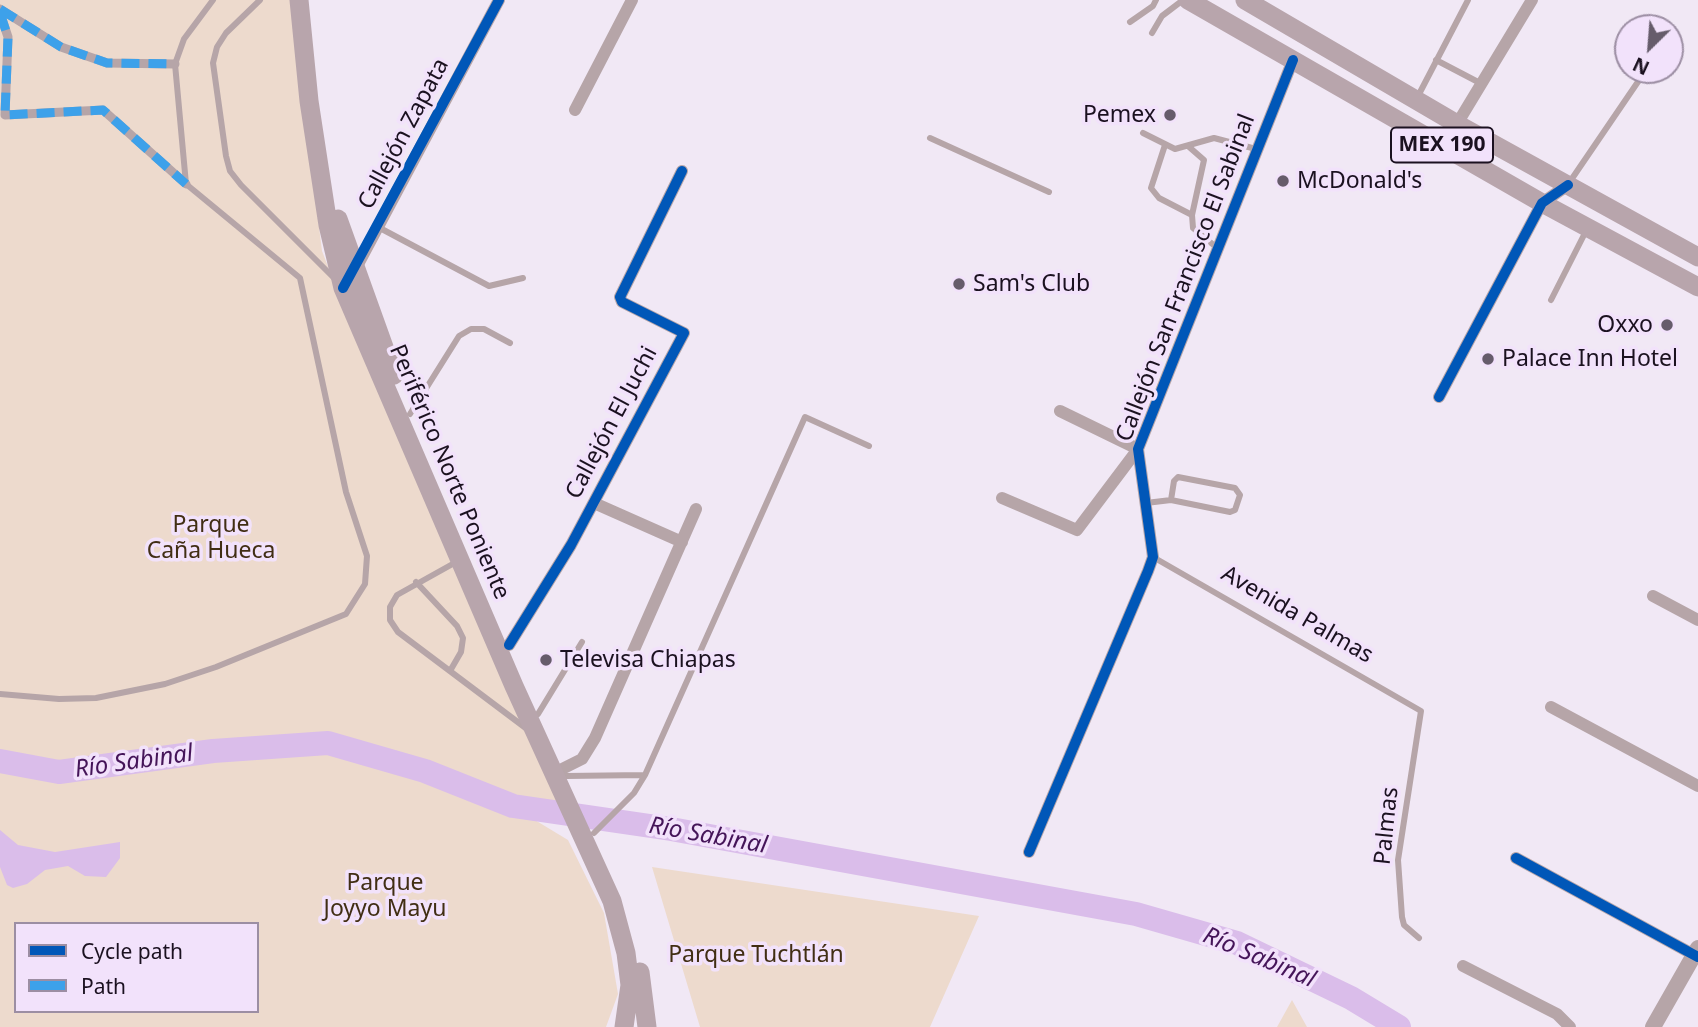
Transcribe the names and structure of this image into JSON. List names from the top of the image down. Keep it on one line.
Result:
{"streets":{"main road":["MEX 190","Periférico Norte Poniente"],"street":["Callejón Zapata","Callejón San Francisco El Sabinal","Callejón El Juchi"],"lane":["Avenida Palmas","Palmas"]},"crossings":[["Callejón Zapata","Periférico Norte Poniente"],["MEX 190","Callejón San Francisco El Sabinal"],["Callejón San Francisco El Sabinal","Avenida Palmas"],["Callejón El Juchi","Periférico Norte Poniente"],["Avenida Palmas","Palmas"]],"water":["Río Sabinal"],"parks":["Parque Caña Hueca","Parque Joyyo Mayu","Parque Tuchtlán"],"places":["Pemex","McDonald's","Sam's Club","Oxxo","Palace Inn Hotel","Televisa Chiapas"],"legend":["Cycle path","Path"],"north":"bottom left"}
